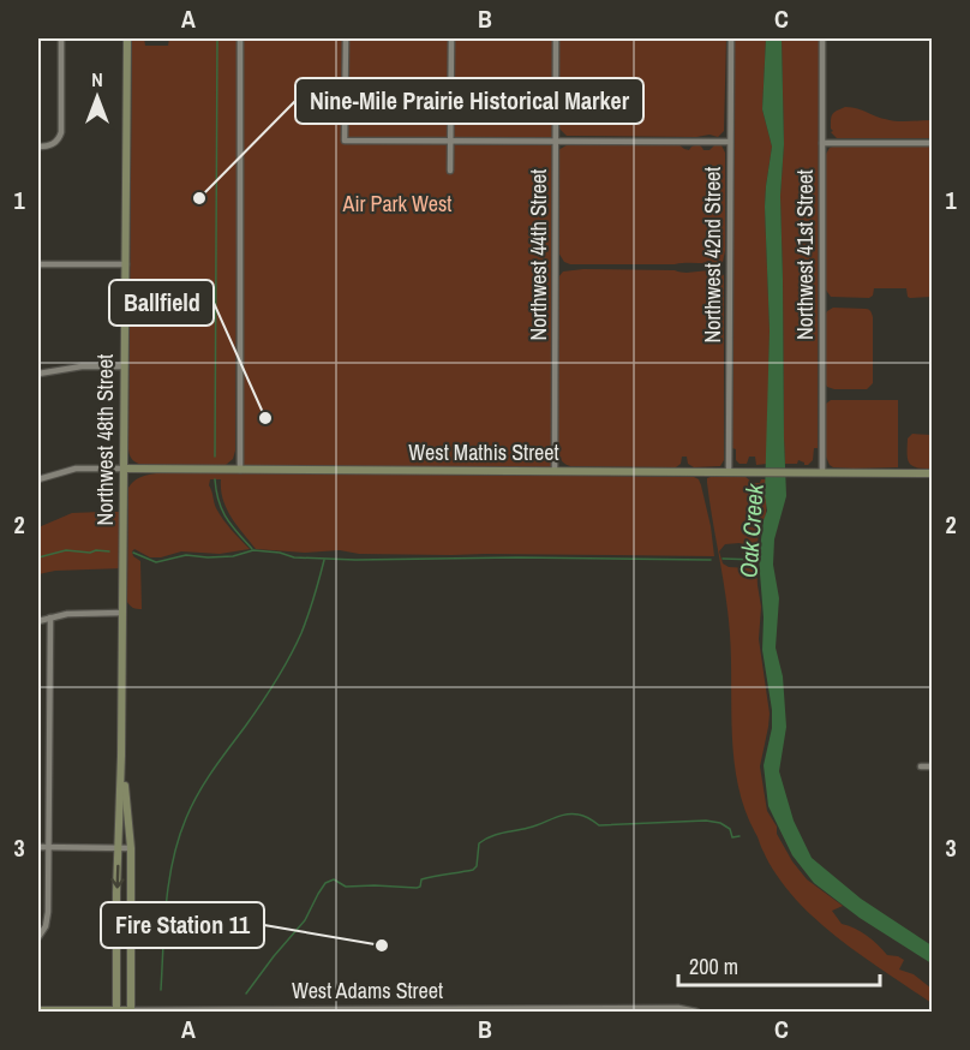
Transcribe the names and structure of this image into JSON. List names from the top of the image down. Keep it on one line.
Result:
{"streets":{"main road":["Northwest 48th Street","West Mathis Street","West Adams Street"],"street":["Northwest 44th Street","Northwest 42nd Street","Northwest 41st Street"]},"crossings":[["Northwest 44th Street","West Mathis Street"],["Northwest 42nd Street","West Mathis Street"],["Northwest 41st Street","West Mathis Street"],["Northwest 48th Street","West Mathis Street"],["Northwest 48th Street","West Adams Street"]],"water":["Oak Creek"],"parks":["Air Park West"],"places":["Nine-Mile Prairie Historical Marker","Ballfield","Fire Station 11"],"scale_bar":"200 m","north":"top","grid":{"columns":["A","B","C"],"rows":["1","2","3"]}}
